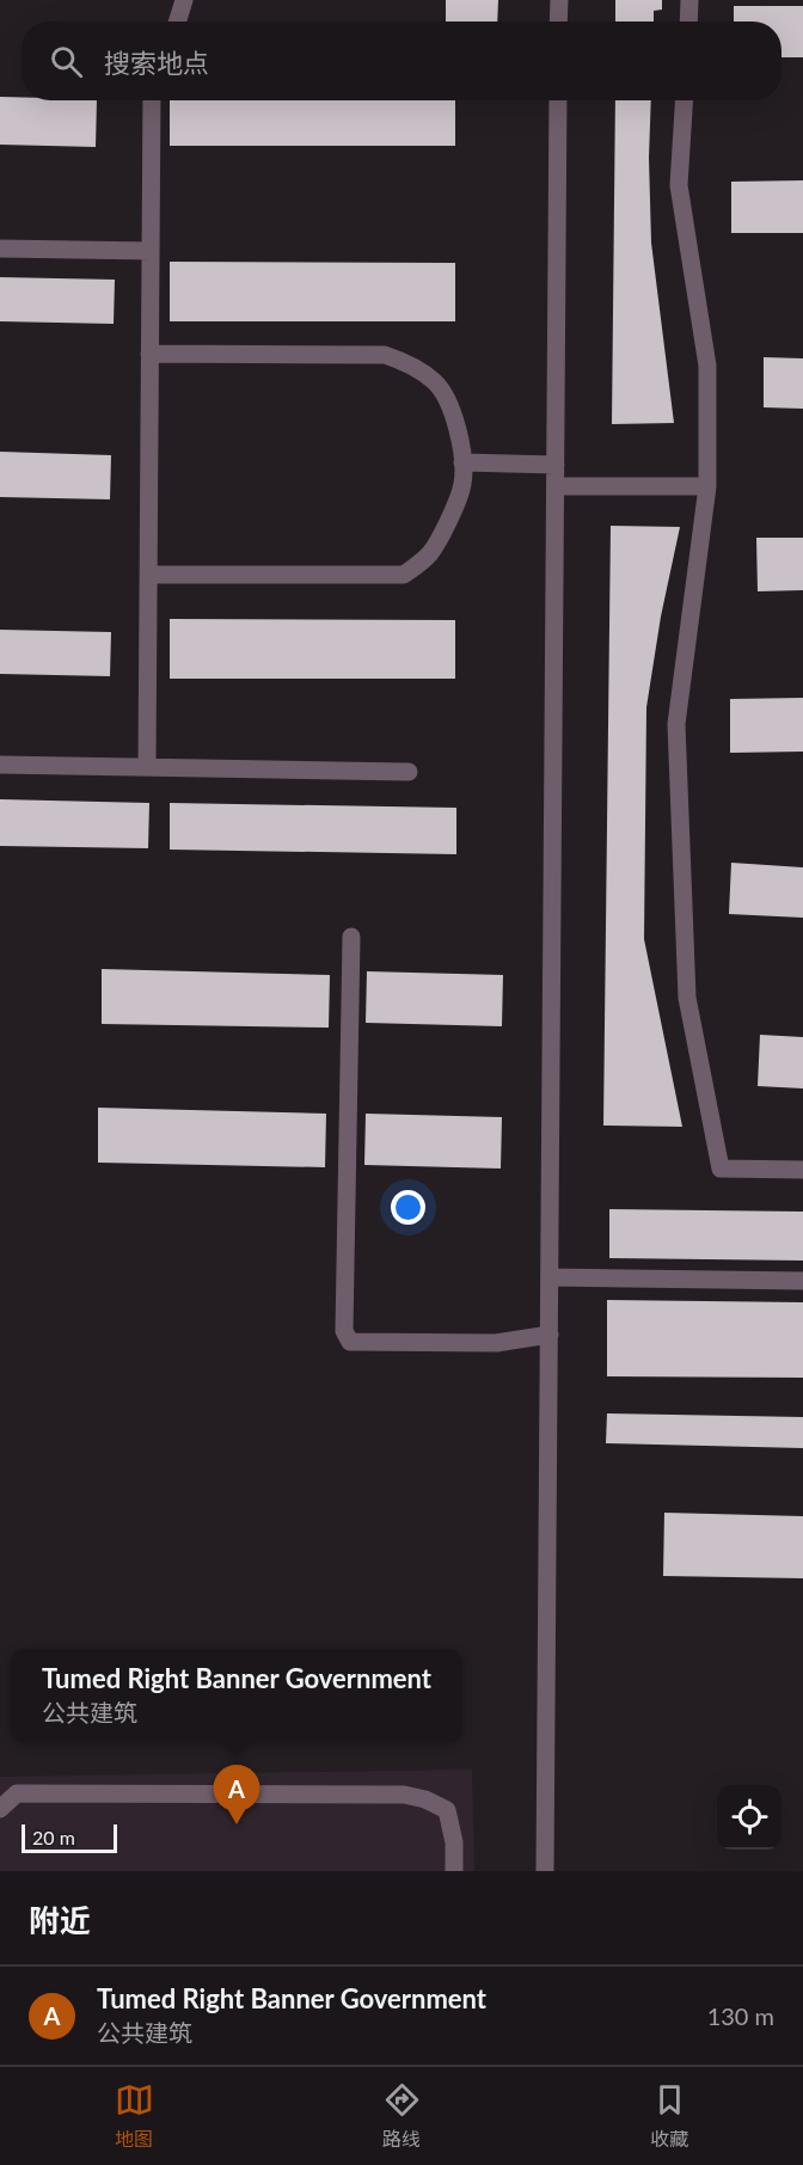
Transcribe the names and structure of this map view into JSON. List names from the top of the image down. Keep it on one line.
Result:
{"scale_bar":"20 m","page":{"search":"搜索地点","popup":["Tumed Right Banner Government","公共建筑"],"pins":"A","scale":"20 m","heading":"附近","list":[{"mark":"A","name":"Tumed Right Banner Government","note":"公共建筑","value":"130 m"}],"nav":["地图","路线","收藏"]}}
